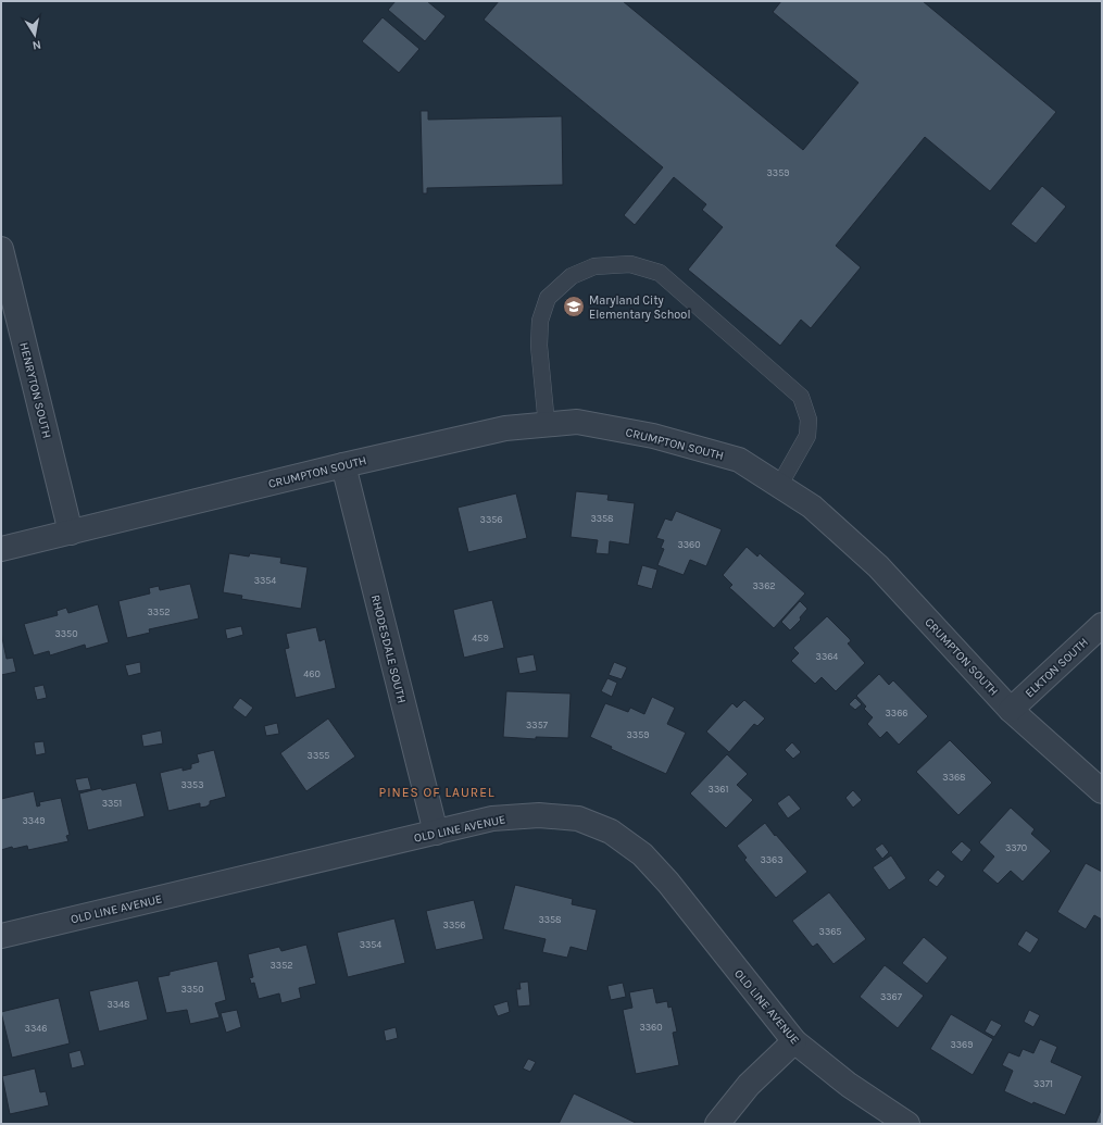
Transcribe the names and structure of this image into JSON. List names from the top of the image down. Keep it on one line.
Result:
{"streets":{"street":["HENRYTON SOUTH","CRUMPTON SOUTH","RHODESDALE SOUTH","ELKTON SOUTH","OLD LINE AVENUE"]},"crossings":[["HENRYTON SOUTH","CRUMPTON SOUTH"],["CRUMPTON SOUTH","RHODESDALE SOUTH"],["CRUMPTON SOUTH","ELKTON SOUTH"],["RHODESDALE SOUTH","OLD LINE AVENUE"]],"districts":["PINES OF LAUREL"],"places":{"school or university":["Maryland City Elementary School"]},"house_numbers":["3359","3358","3356","3360","3354","3362","3352","3350","459","3364","460","3366","3357","3359","3355","3368","3353","3361","3351","3349","3370","3363","3358","3356","3365","3354","3352","3350","3367","3348","3360","3346","3369","3371"],"north":"bottom"}
